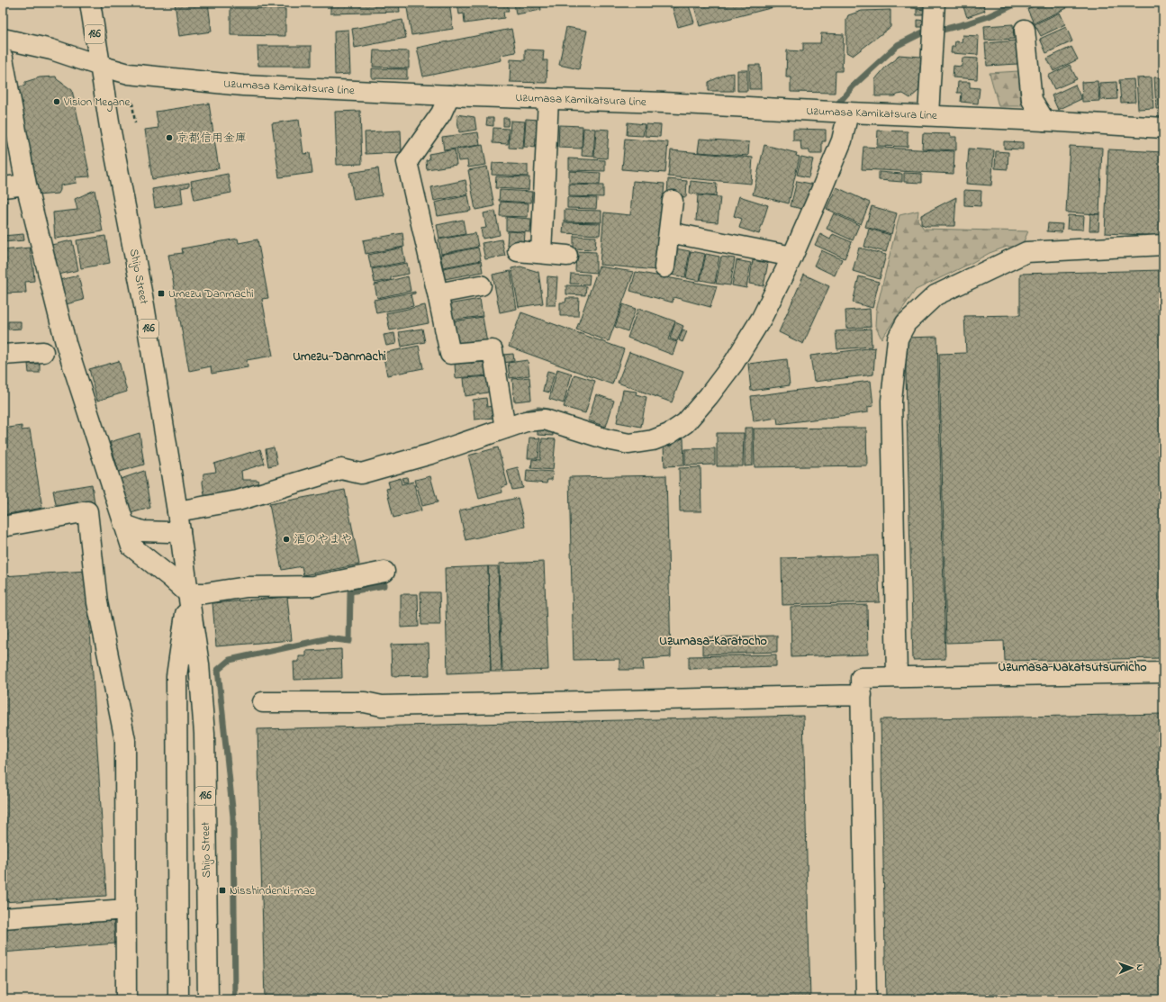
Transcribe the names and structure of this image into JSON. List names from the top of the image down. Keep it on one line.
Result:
{"streets":{"main road":["186","Uzumasa Kamikatsura Line","Shijo Street"]},"crossings":[["Uzumasa Kamikatsura Line","Shijo Street"]],"districts":["Umezu-Danmachi","Uzumasa-Karatocho","Uzumasa-Nakatsutsumicho"],"places":{"other":["Vision Megane","京都信用金庫","酒のやまや"],"transit":["Umezu Danmachi","Nisshindenki-mae"]},"north":"right"}
